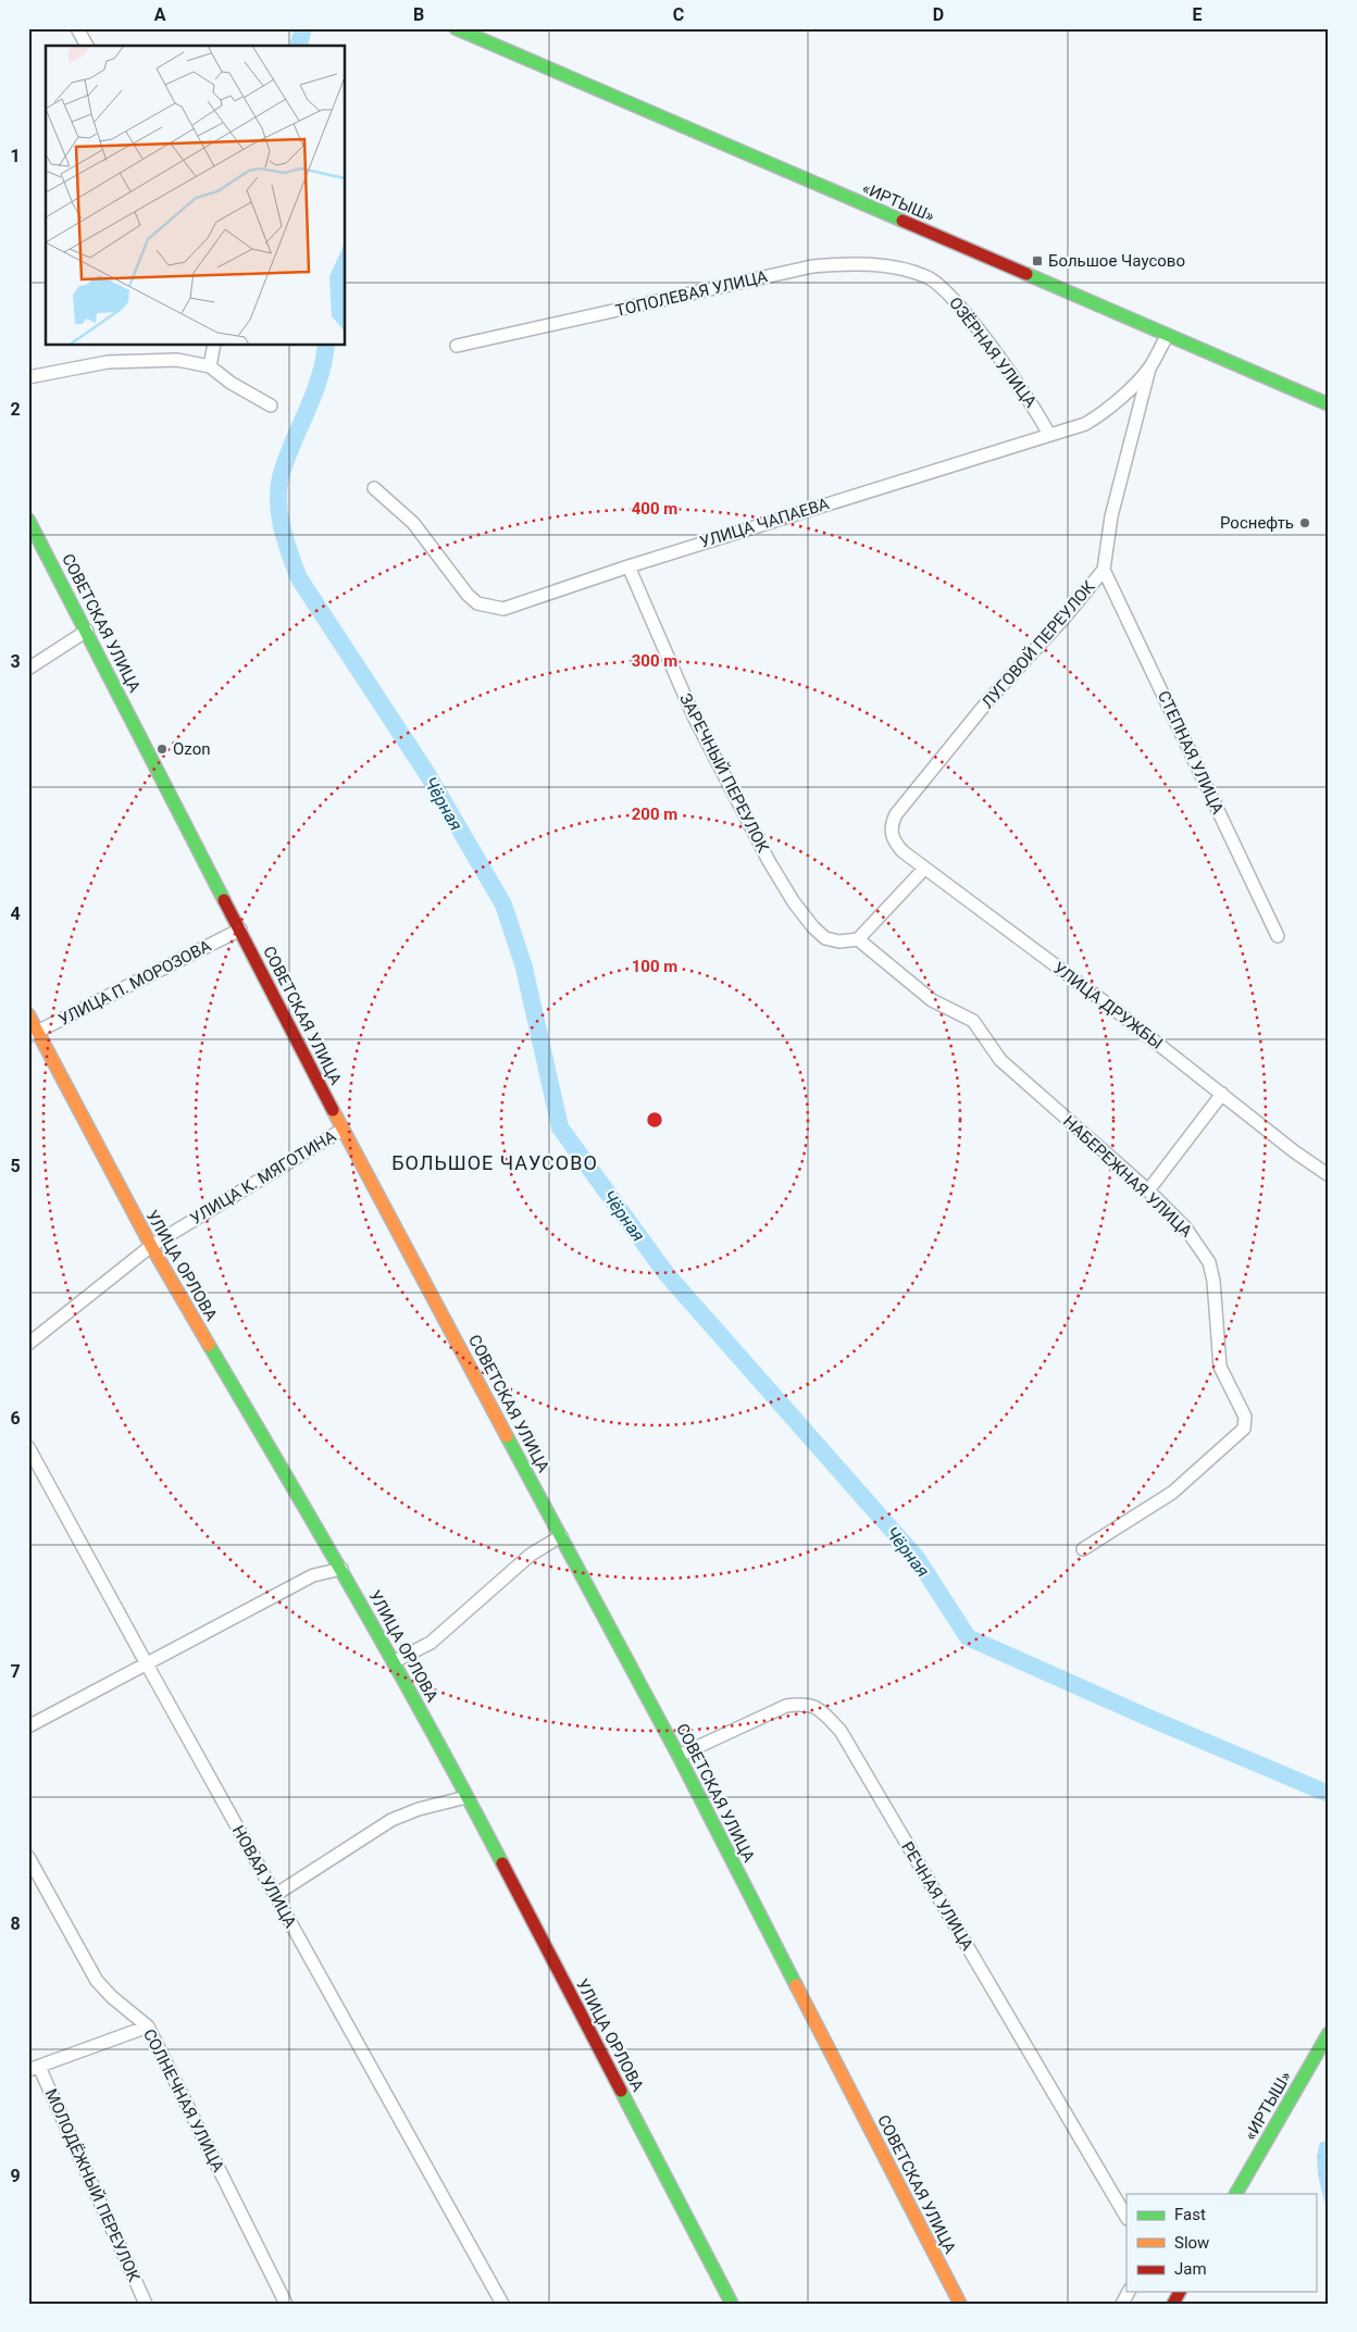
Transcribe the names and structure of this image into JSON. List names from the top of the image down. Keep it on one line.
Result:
{"streets":{"main road":["«ИРТЫШ»","СОВЕТСКАЯ УЛИЦА","УЛИЦА ОРЛОВА"],"street":["ТОПОЛЕВАЯ УЛИЦА","ОЗЁРНАЯ УЛИЦА","УЛИЦА ЧАПАЕВА","ЛУГОВОЙ ПЕРЕУЛОК","СТЕПНАЯ УЛИЦА","ЗАРЕЧНЫЙ ПЕРЕУЛОК","УЛИЦА П. МОРОЗОВА","УЛИЦА ДРУЖБЫ","НАБЕРЕЖНАЯ УЛИЦА","УЛИЦА К. МЯГОТИНА","НОВАЯ УЛИЦА","РЕЧНАЯ УЛИЦА","СОЛНЕЧНАЯ УЛИЦА","МОЛОДЁЖНЫЙ ПЕРЕУЛОК"]},"crossings":[["«ИРТЫШ»","УЛИЦА ЧАПАЕВА"],["ТОПОЛЕВАЯ УЛИЦА","ОЗЁРНАЯ УЛИЦА"],["ОЗЁРНАЯ УЛИЦА","УЛИЦА ЧАПАЕВА"],["УЛИЦА ЧАПАЕВА","ЛУГОВОЙ ПЕРЕУЛОК"],["УЛИЦА ЧАПАЕВА","ЗАРЕЧНЫЙ ПЕРЕУЛОК"],["СОВЕТСКАЯ УЛИЦА","УЛИЦА П. МОРОЗОВА"],["СОВЕТСКАЯ УЛИЦА","УЛИЦА К. МЯГОТИНА"],["СОВЕТСКАЯ УЛИЦА","РЕЧНАЯ УЛИЦА"],["ЛУГОВОЙ ПЕРЕУЛОК","СТЕПНАЯ УЛИЦА"],["ЛУГОВОЙ ПЕРЕУЛОК","УЛИЦА ДРУЖБЫ"],["ЗАРЕЧНЫЙ ПЕРЕУЛОК","НАБЕРЕЖНАЯ УЛИЦА"],["УЛИЦА П. МОРОЗОВА","УЛИЦА ОРЛОВА"],["УЛИЦА К. МЯГОТИНА","УЛИЦА ОРЛОВА"]],"districts":["БОЛЬШОЕ ЧАУСОВО"],"water":["Чёрная"],"places":{"transit":["Большое Чаусово"],"other":["Роснефть","Ozon"]},"legend":["Fast","Slow","Jam"],"grid":{"columns":["A","B","C","D","E"],"rows":["1","2","3","4","5","6","7","8","9"]},"rings":["400 m","300 m","200 m","100 m"]}
